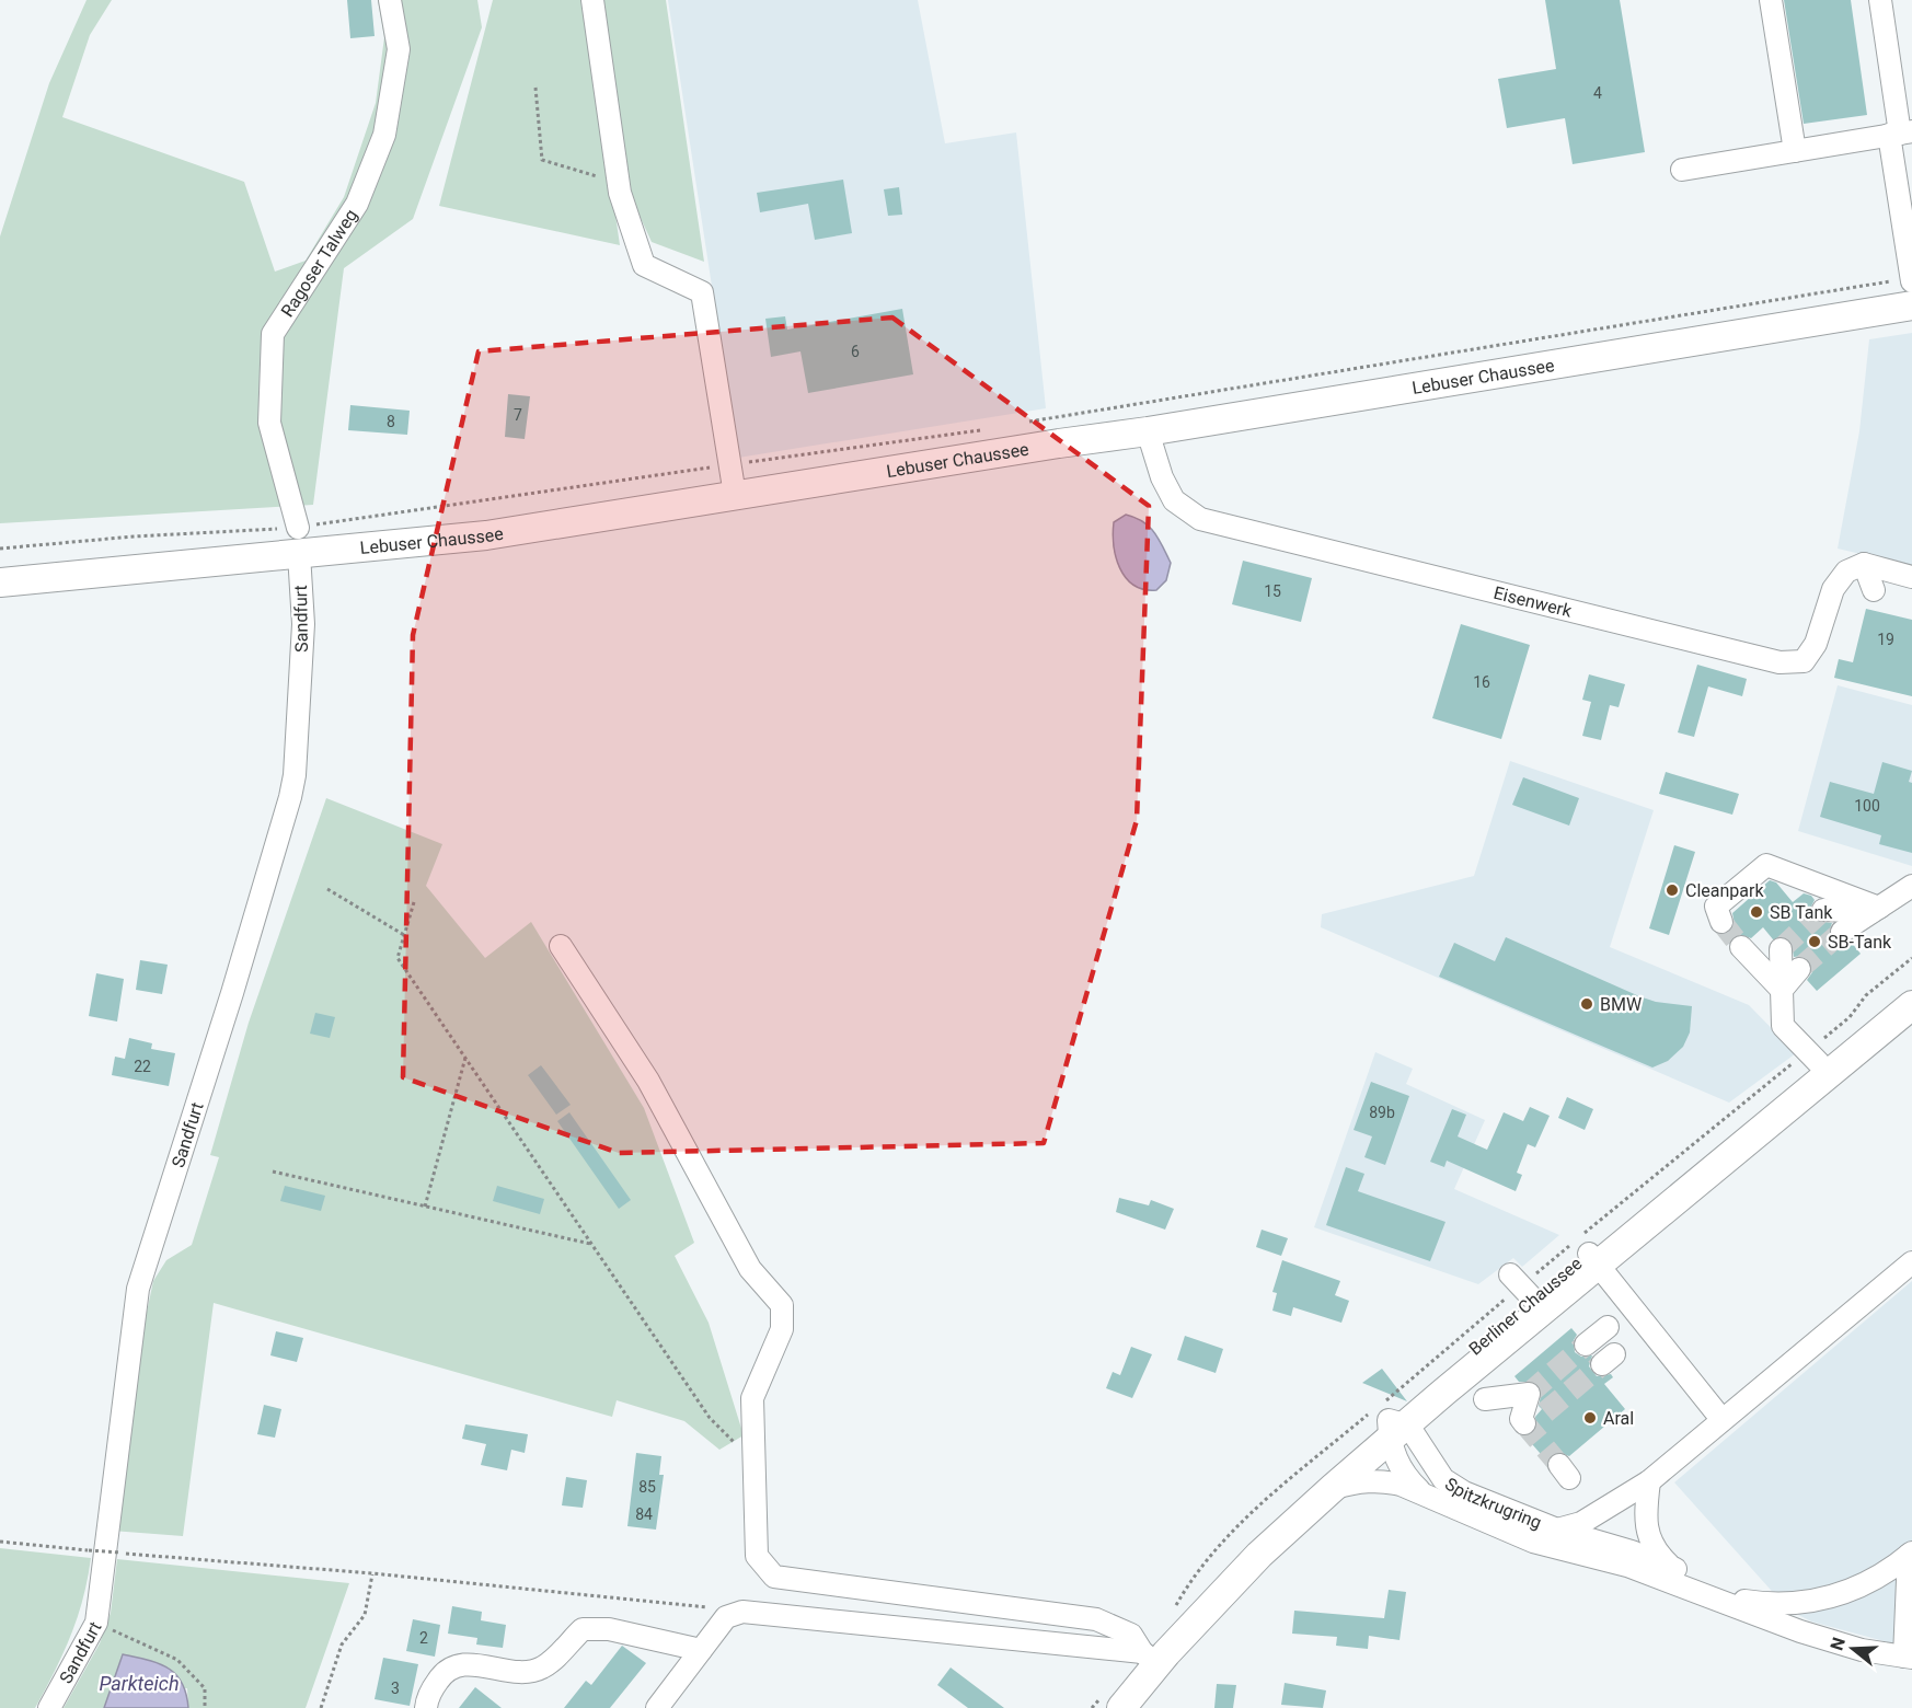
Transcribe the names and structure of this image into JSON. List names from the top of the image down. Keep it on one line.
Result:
{"streets":{"main road":["Lebuser Chaussee","Berliner Chaussee"],"street":["Ragoser Talweg","Eisenwerk","Sandfurt","Spitzkrugring"]},"crossings":[["Ragoser Talweg","Lebuser Chaussee"],["Ragoser Talweg","Sandfurt"],["Lebuser Chaussee","Eisenwerk"],["Lebuser Chaussee","Sandfurt"],["Berliner Chaussee","Spitzkrugring"]],"water":["Parkteich"],"places":["Cleanpark","SB Tank","SB-Tank","BMW","Aral"],"house_numbers":["4","6","7","8","15","19","16","100","22","89b","85","84","2","3"],"north":"left"}
